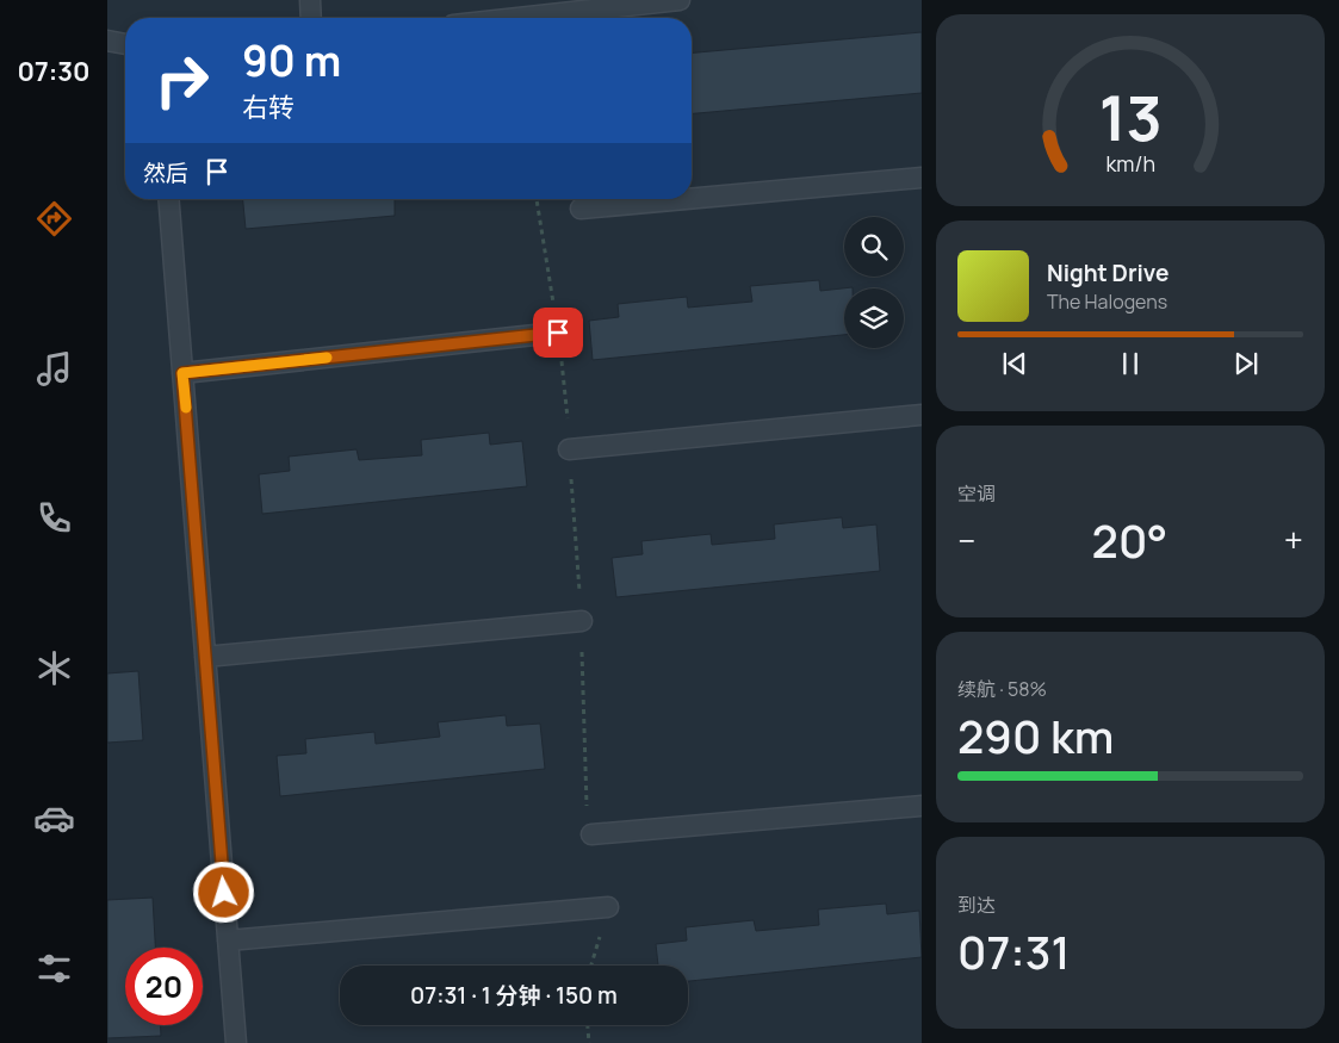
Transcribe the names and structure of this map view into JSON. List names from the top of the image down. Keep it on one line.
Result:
{"page":{"tabs":"07:30","turn":["90 m","右转"],"then":"然后","song":["Night Drive","The Halogens"],"tile":["空调",["续航 · 58%","290 km"],["到达","07:31"]],"heat":["−","20°","+"],"limit":"20","trip":"07:31 · 1 分钟 · 150 m","gauge":["13","km/h"]}}
